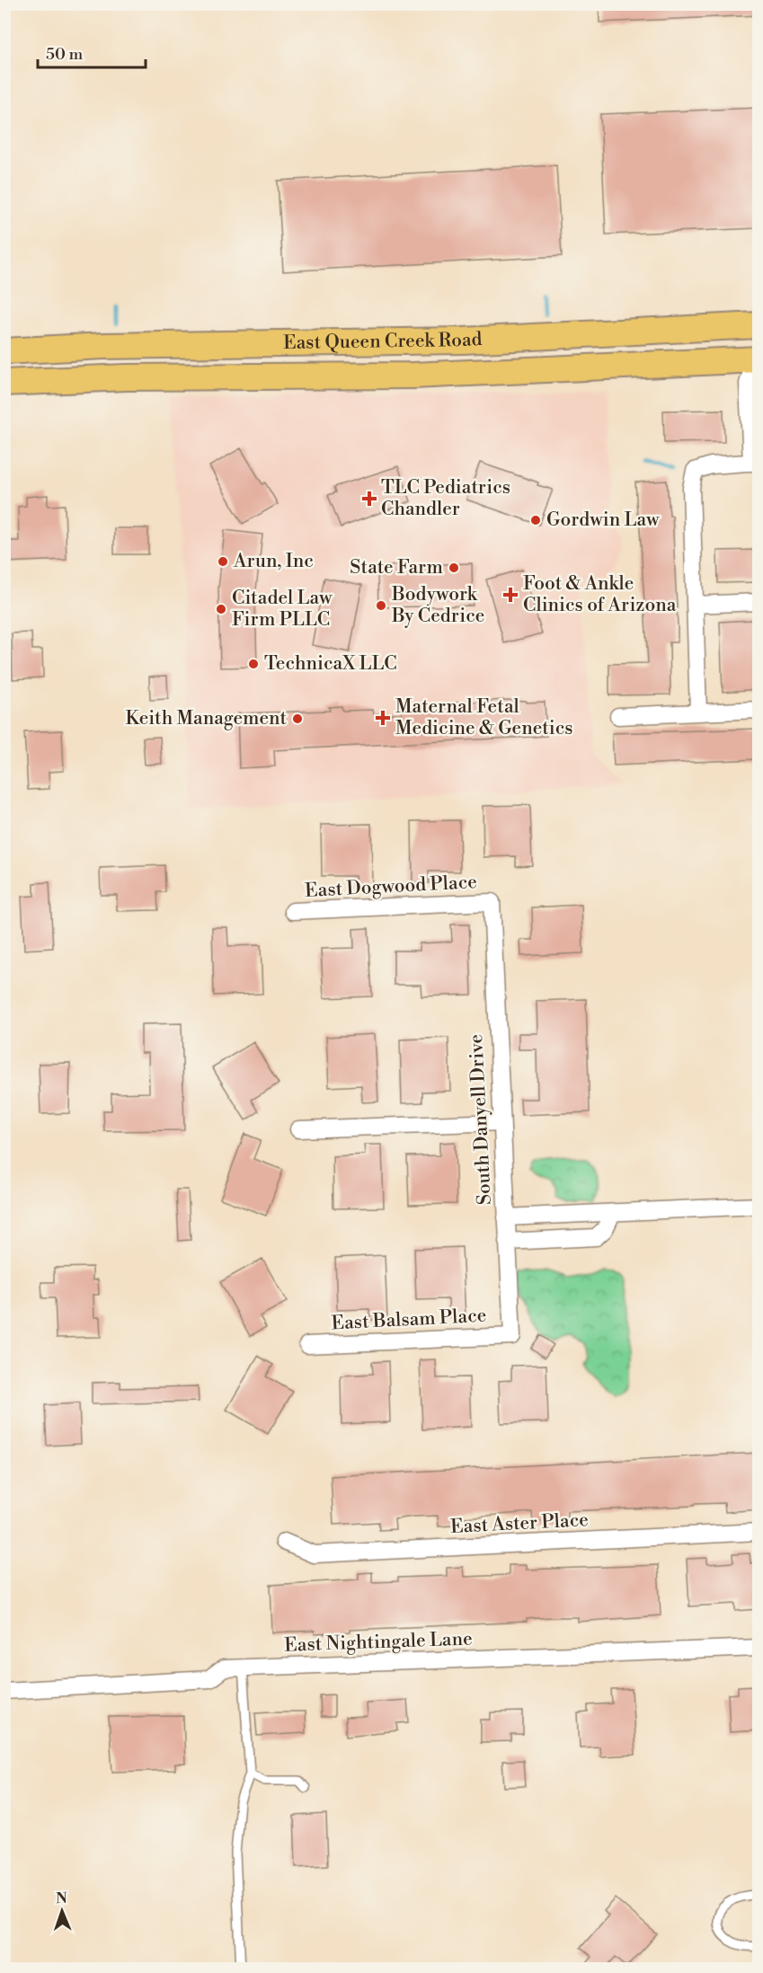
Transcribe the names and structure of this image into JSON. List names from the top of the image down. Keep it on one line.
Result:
{"streets":{"main road":["East Queen Creek Road"],"street":["East Dogwood Place","South Danyell Drive","East Balsam Place","East Aster Place","East Nightingale Lane"]},"crossings":[["East Dogwood Place","South Danyell Drive"],["South Danyell Drive","East Balsam Place"]],"places":{"health":["TLC Pediatrics Chandler","Foot & Ankle Clinics of Arizona","Maternal Fetal Medicine & Genetics"],"other":["Gordwin Law","Arun, Inc","State Farm","Bodywork By Cedrice","Citadel Law Firm PLLC","TechnicaX LLC","Keith Management"]},"scale_bar":"50 m","north":"top"}
